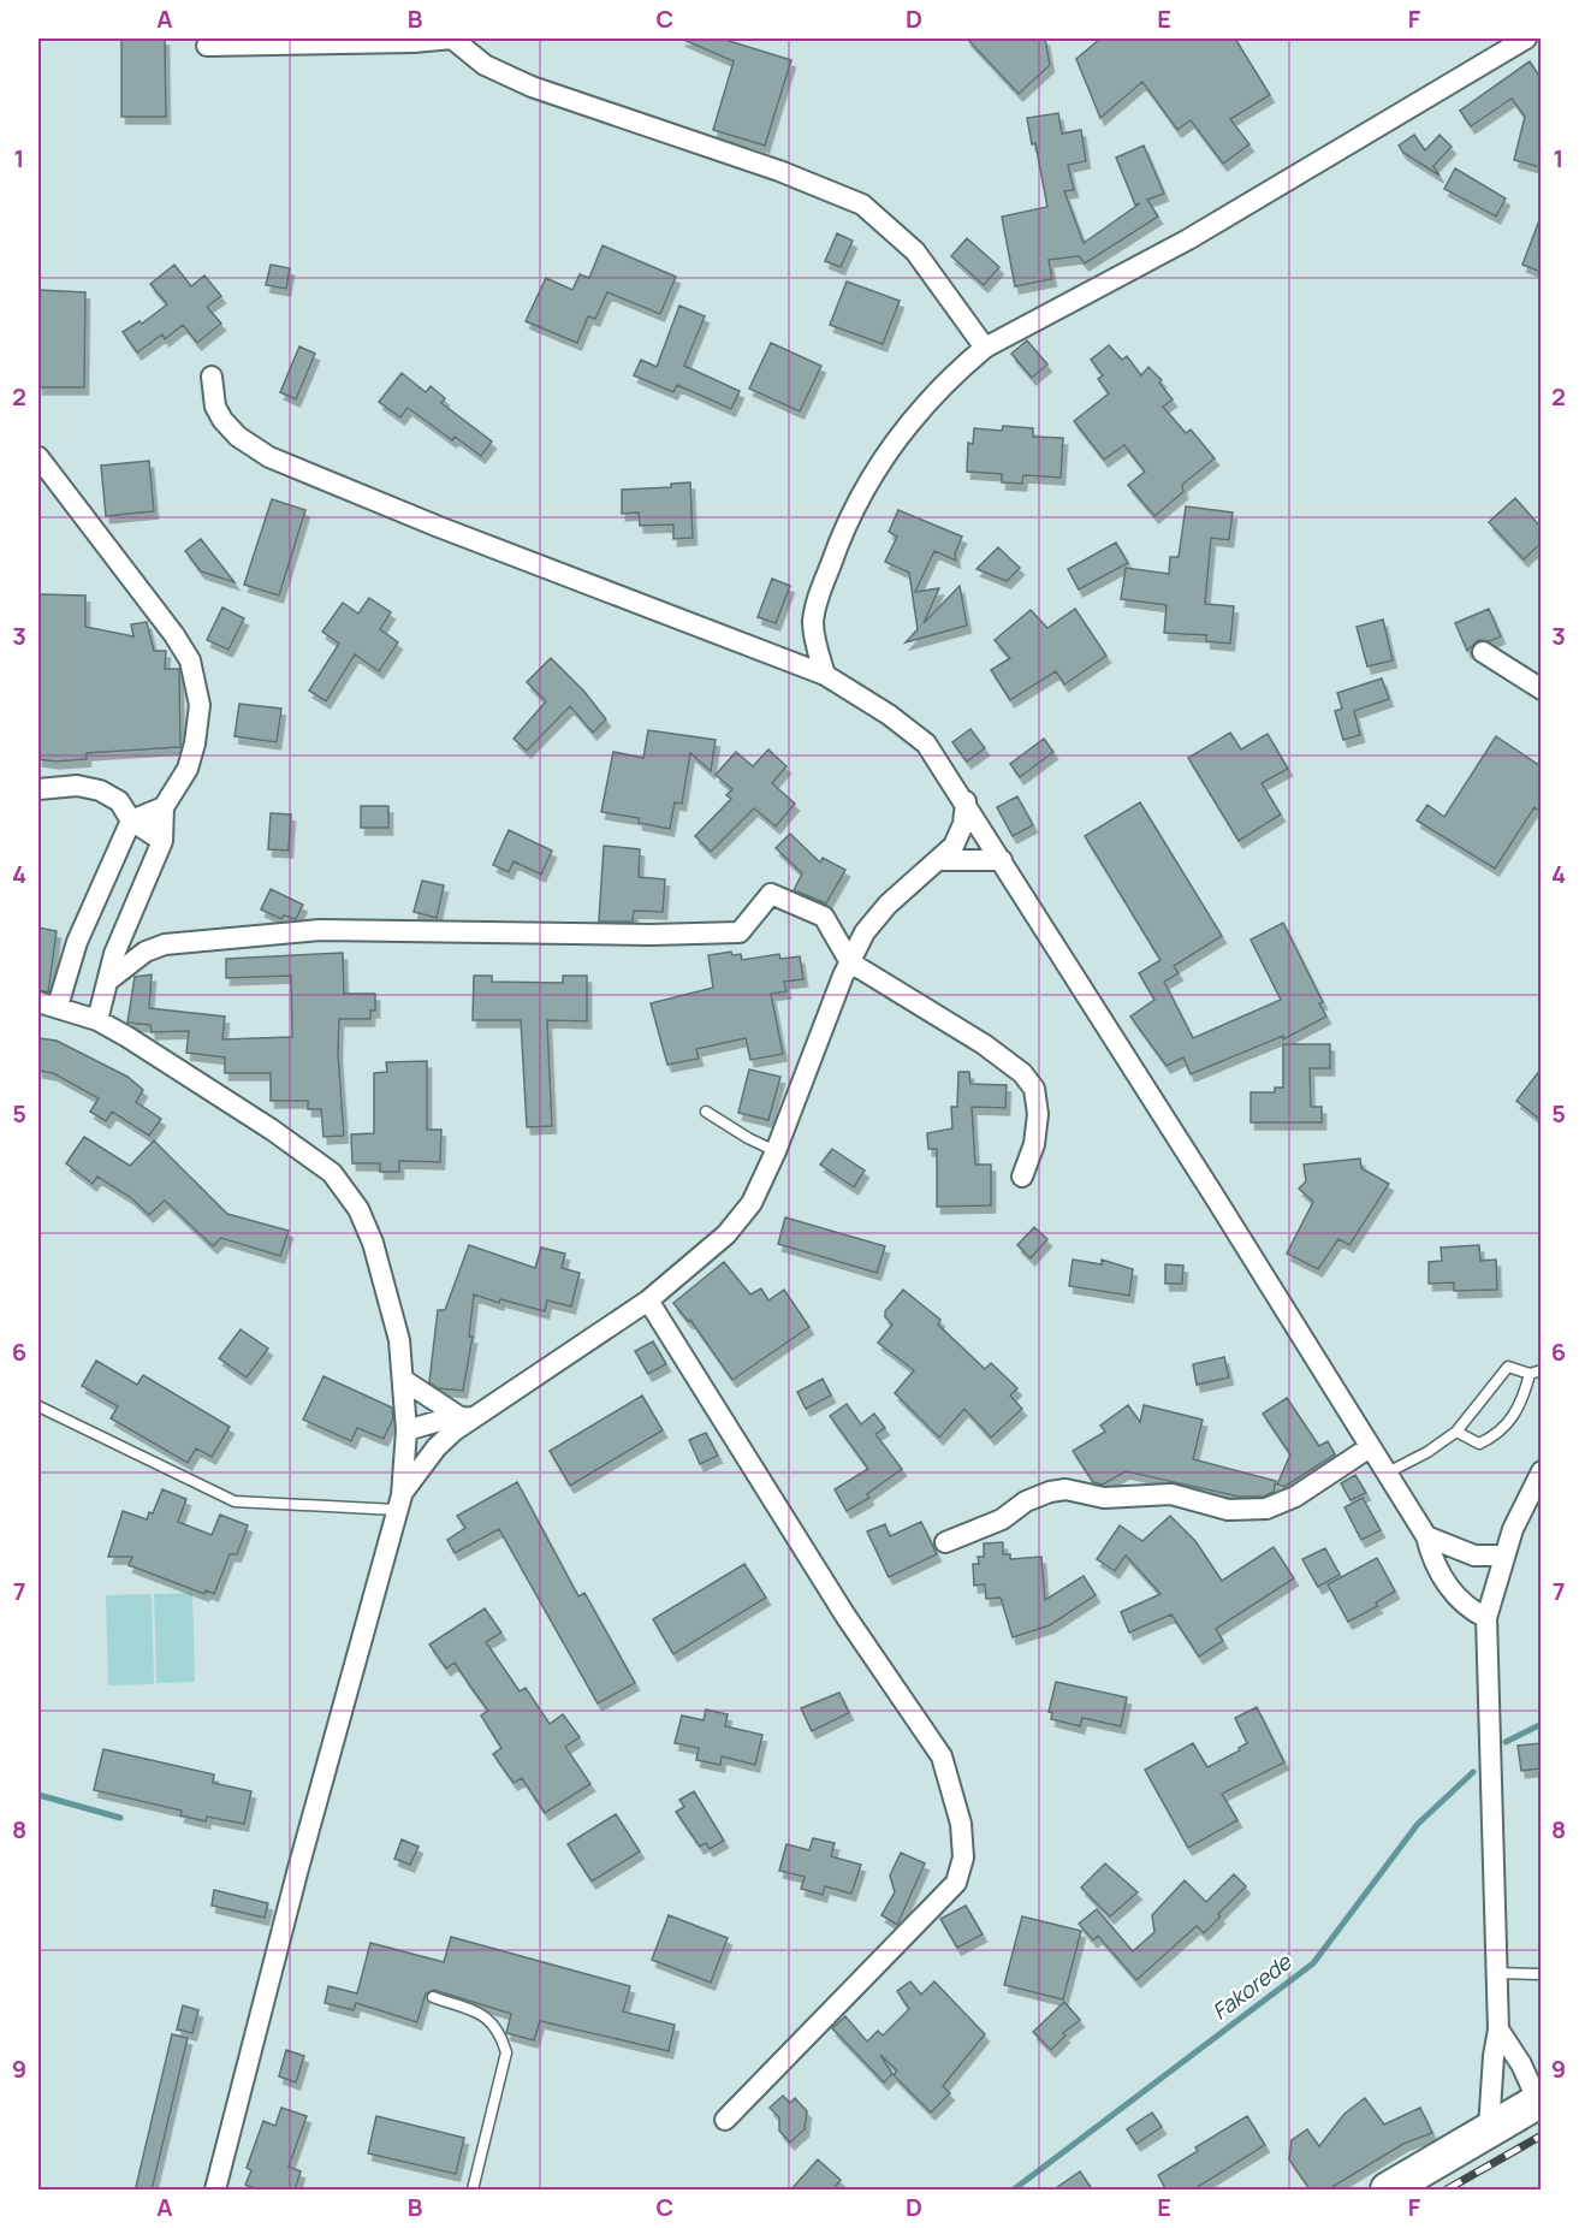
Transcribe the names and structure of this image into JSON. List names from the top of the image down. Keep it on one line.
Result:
{"water":["Fakorede"],"grid":{"columns":["A","B","C","D","E","F"],"rows":["1","2","3","4","5","6","7","8","9"]}}
